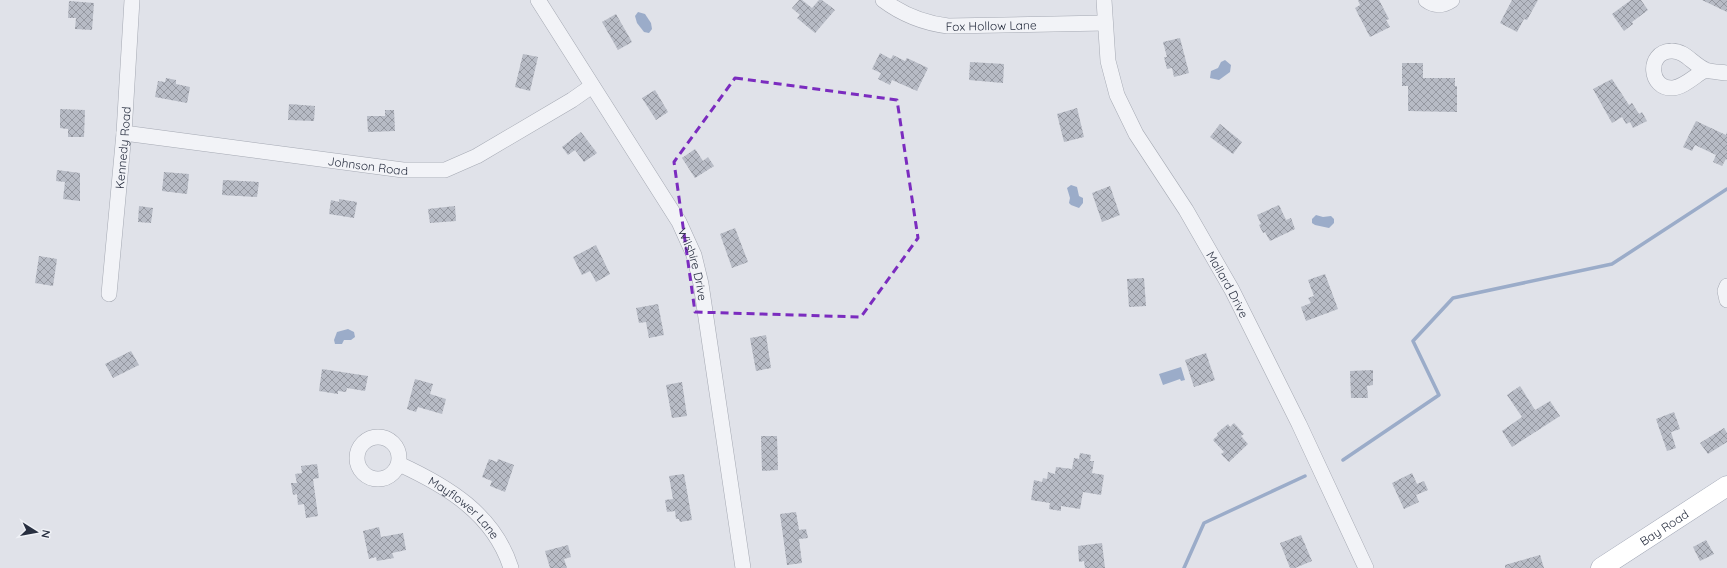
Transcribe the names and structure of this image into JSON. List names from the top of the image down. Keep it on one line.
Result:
{"streets":{"main road":["Bay Road"],"street":["Fox Hollow Lane","Kennedy Road","Johnson Road","Wilshire Drive","Mallard Drive","Mayflower Lane"]},"crossings":[["Fox Hollow Lane","Mallard Drive"],["Kennedy Road","Johnson Road"],["Johnson Road","Wilshire Drive"]],"north":"right"}
